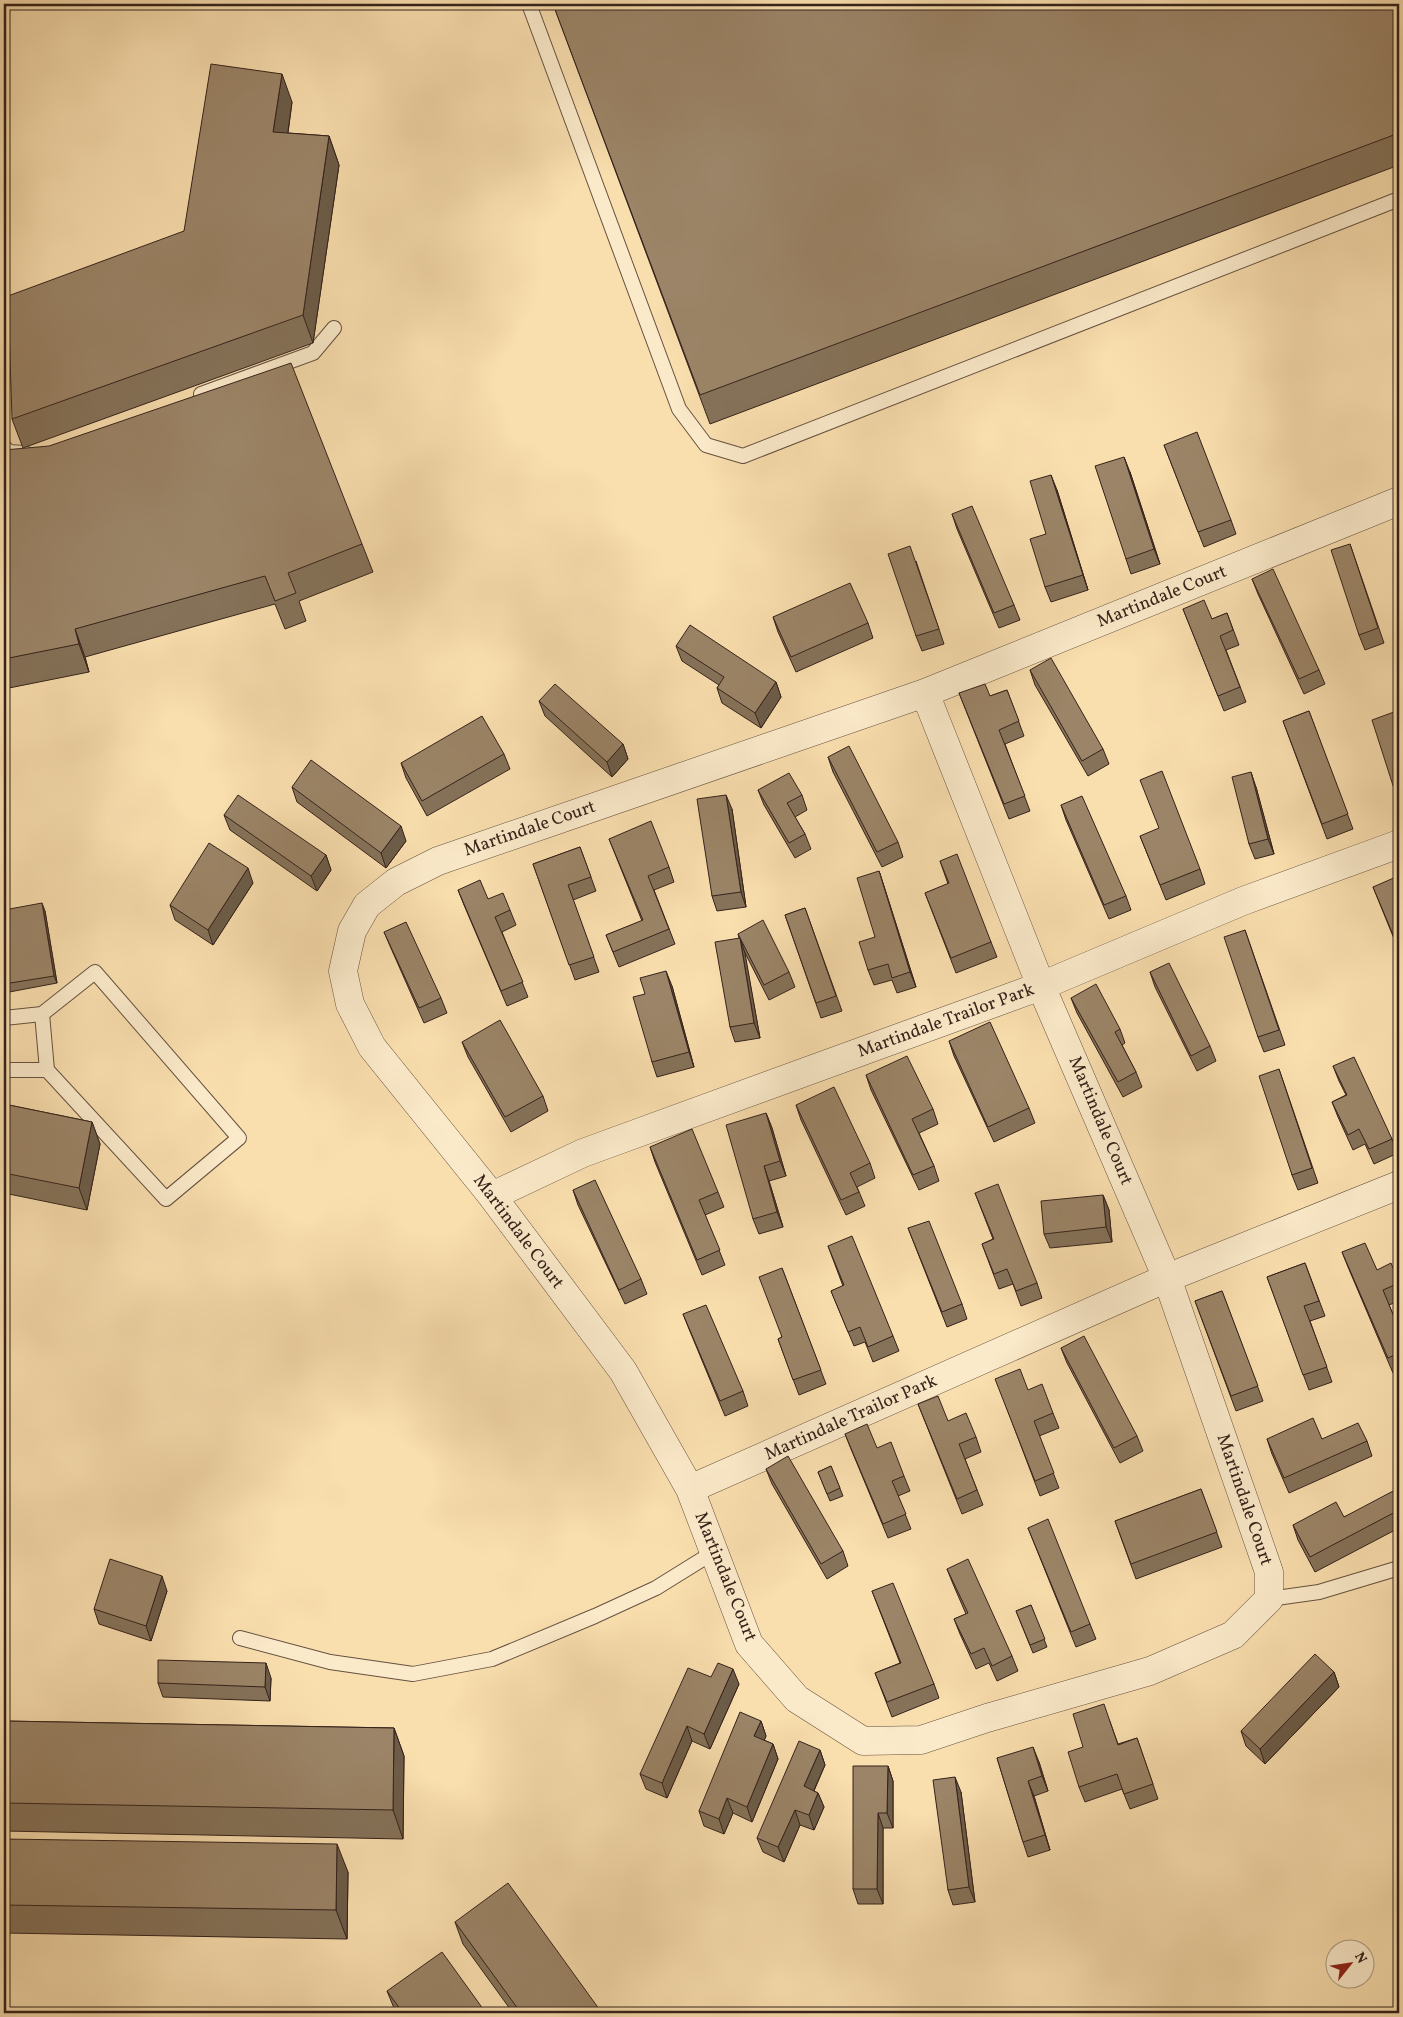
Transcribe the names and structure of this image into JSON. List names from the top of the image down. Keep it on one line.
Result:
{"streets":{"street":["Martindale Court","Martindale Trailor Park"]},"crossings":[["Martindale Court","Martindale Trailor Park"]],"north":"top right"}
